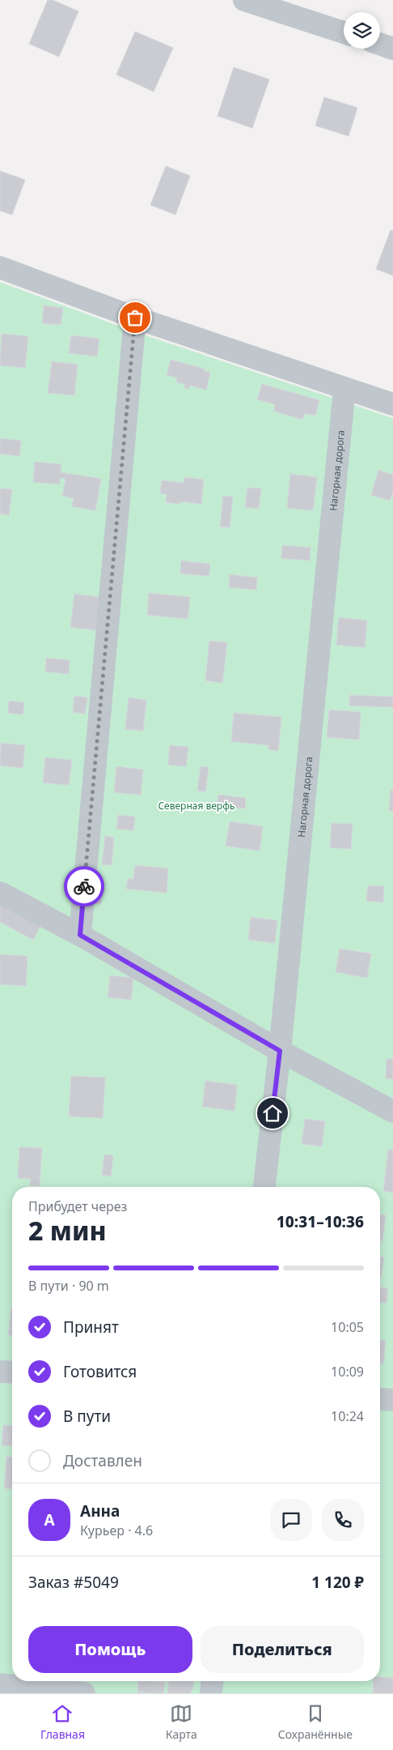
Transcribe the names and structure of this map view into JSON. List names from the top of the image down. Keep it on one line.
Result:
{"streets":{"street":["Нагорная дорога"]},"parks":["Северная верфь"],"page":{"heading":["2 мин","Прибудет через","10:31–10:36"],"panel":["Анна","Курьер · 4.6","Заказ #5049","1 120 ₽"],"bar":"В пути · 90 m","list":[["Принят","10:05"],["Готовится","10:09"],["В пути","10:24"],"Доставлен"],"round":"А","buttons":["Помощь","Поделиться"],"tabs":["Главная","Карта","Сохранённые"]}}
